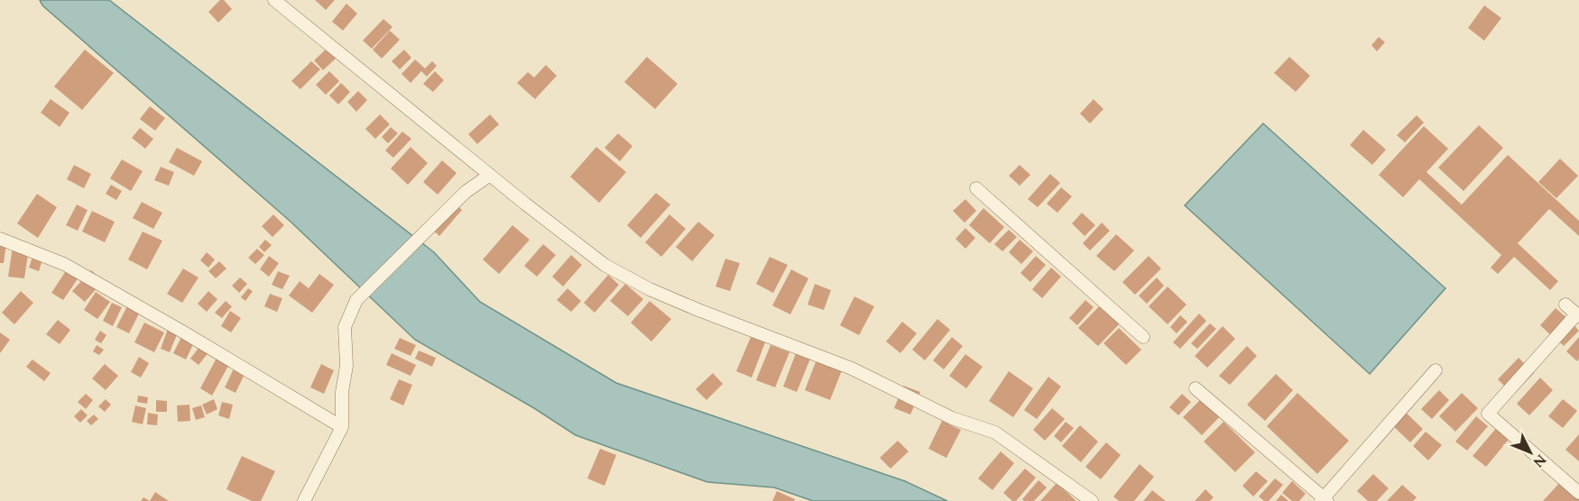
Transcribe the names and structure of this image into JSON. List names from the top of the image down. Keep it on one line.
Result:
{"north":"bottom right"}
